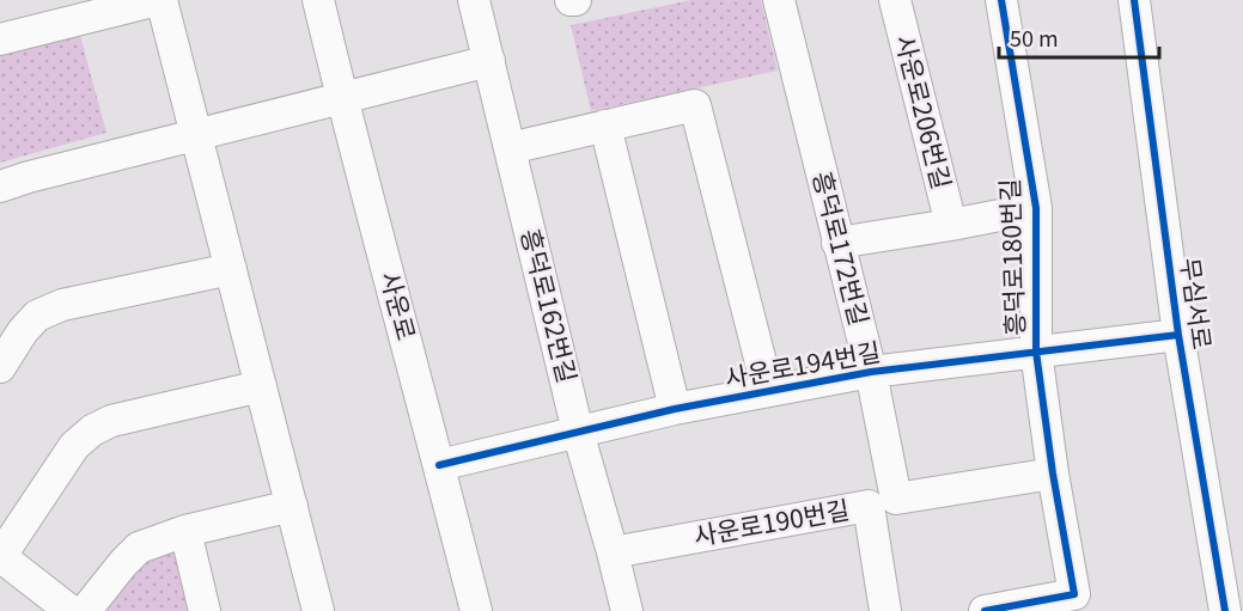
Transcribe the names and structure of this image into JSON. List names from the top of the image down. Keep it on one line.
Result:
{"streets":{"street":["사운로206번길","흥덕로172번길","흥덕로180번길","무심서로","사운로","흥덕로162번길","사운로194번길","사운로190번길"]},"crossings":[["흥덕로172번길","흥덕로180번길"],["흥덕로172번길","사운로194번길"],["흥덕로180번길","사운로194번길"],["무심서로","사운로194번길"],["사운로","사운로194번길"],["흥덕로162번길","사운로194번길"],["흥덕로162번길","사운로190번길"]],"scale_bar":"50 m"}
